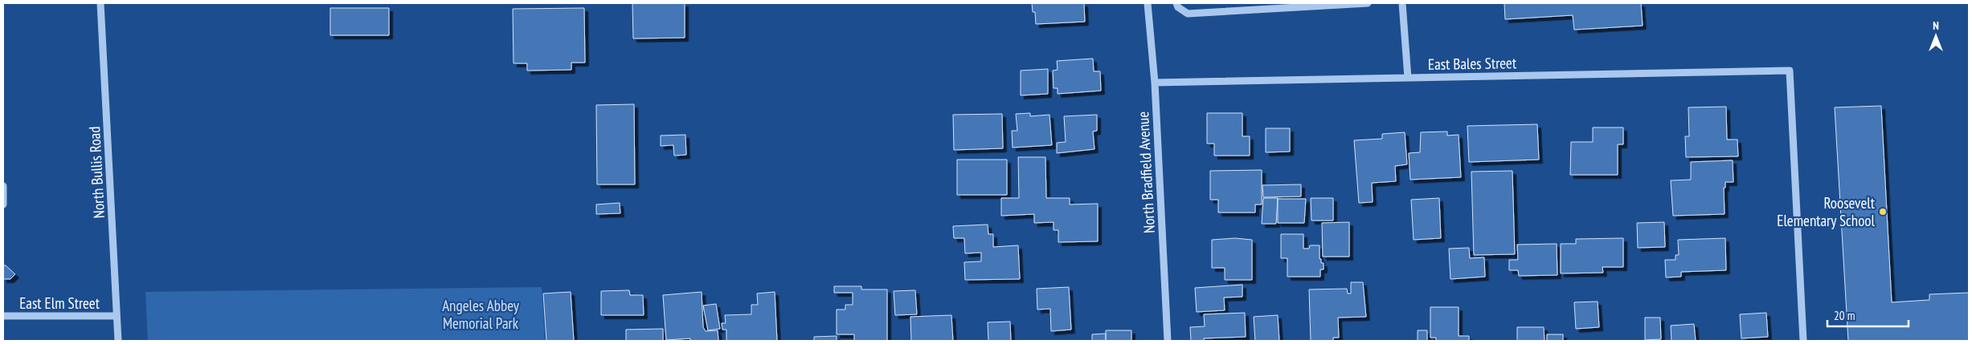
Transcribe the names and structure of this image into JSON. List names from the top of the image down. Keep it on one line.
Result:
{"streets":{"street":["East Bales Street","North Bullis Road","North Bradfield Avenue","East Elm Street"]},"crossings":[["East Bales Street","North Bradfield Avenue"],["North Bullis Road","East Elm Street"]],"parks":["Angeles Abbey Memorial Park"],"places":["Roosevelt Elementary School"],"scale_bar":"20 m","north":"top"}
